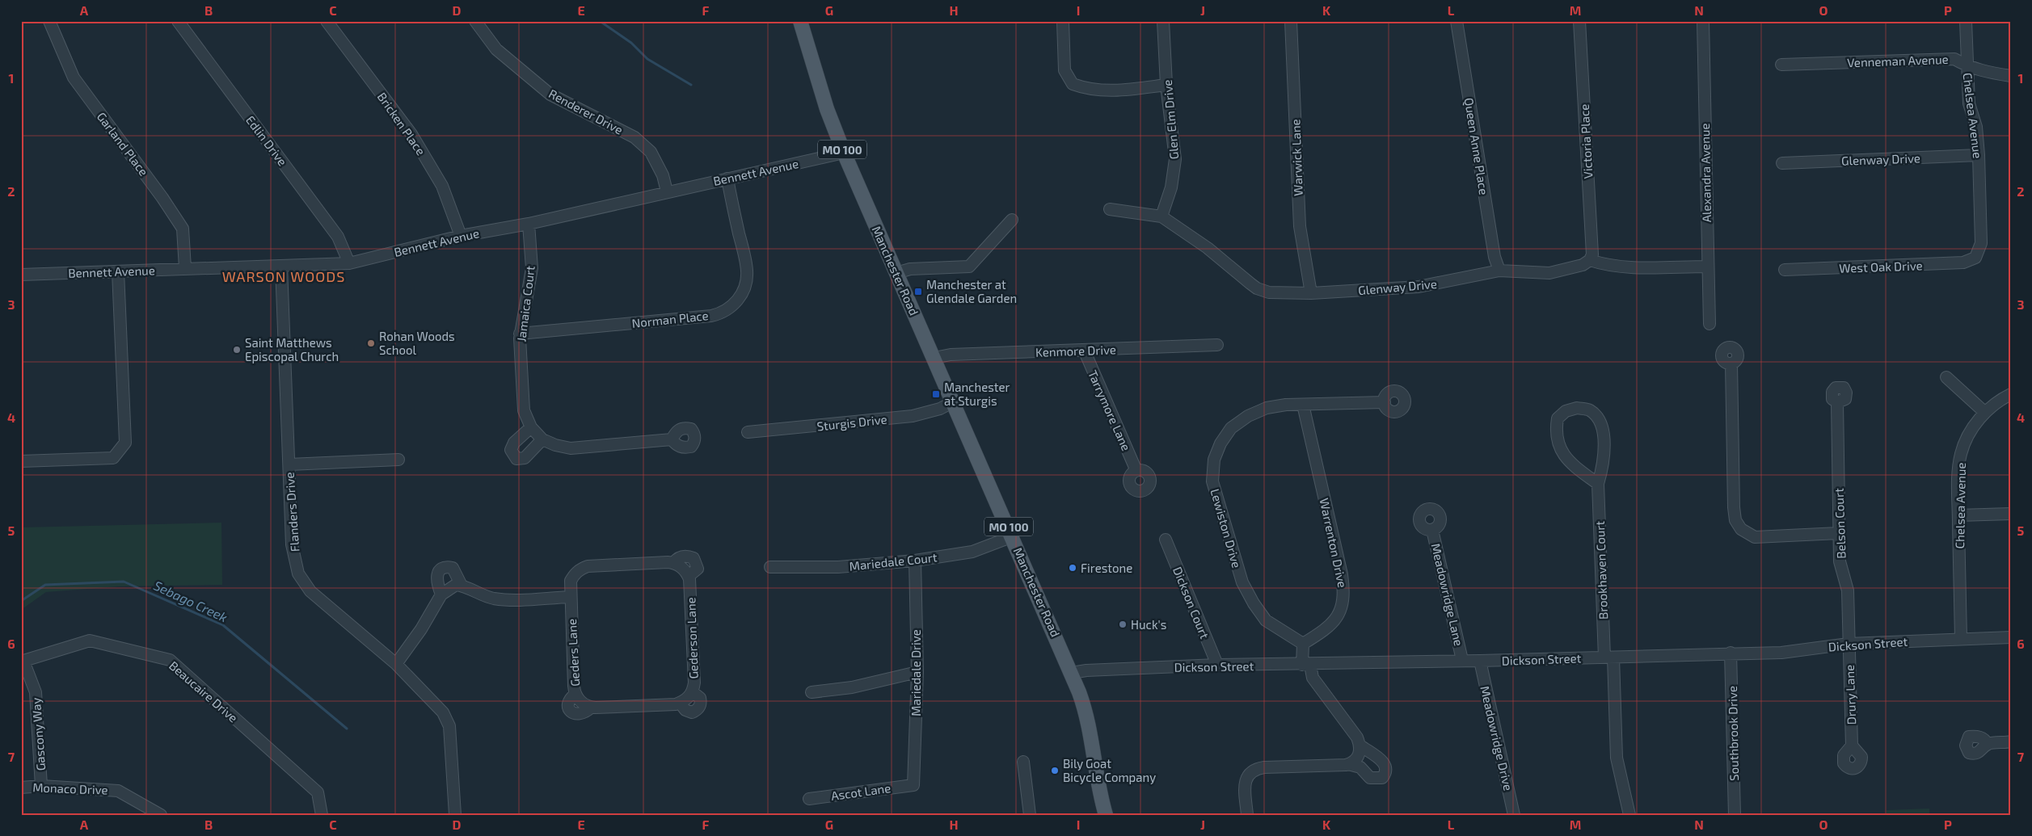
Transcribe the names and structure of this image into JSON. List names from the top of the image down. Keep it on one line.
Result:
{"streets":{"main road":["MO 100","Manchester Road"],"street":["Venneman Avenue","Renderer Drive","Chelsea Avenue","Glen Elm Drive","Bricken Place","Edlin Drive","Victoria Place","Garland Place","Queen Anne Place","Warwick Lane","Glenway Drive","Bennett Avenue","Alexandra Avenue","West Oak Drive","Jamaica Court","Norman Place","Kenmore Drive","Tarrymore Lane","Sturgis Drive","Flanders Drive","Belson Court","Lewiston Drive","Warrenton Drive","Mariedale Court","Brookhaven Court","Meadowridge Lane","Dickson Court","Gederson Lane","Dickson Street","Geders Lane","Mariedale Drive","Beaucaire Drive","Drury Lane","Southbrook Drive","Gascony Way","Meadowridge Drive","Monaco Drive","Ascot Lane"]},"crossings":[["Venneman Avenue","Chelsea Avenue"],["Renderer Drive","Bennett Avenue"],["Chelsea Avenue","Glenway Drive"],["Chelsea Avenue","West Oak Drive"],["Chelsea Avenue","Dickson Street"],["Glen Elm Drive","Glenway Drive"],["Bricken Place","Bennett Avenue"],["Edlin Drive","Bennett Avenue"],["Victoria Place","Glenway Drive"],["Garland Place","Bennett Avenue"],["Queen Anne Place","Glenway Drive"],["Warwick Lane","Glenway Drive"],["Bennett Avenue","Manchester Road"],["Bennett Avenue","Jamaica Court"],["Bennett Avenue","Norman Place"],["Bennett Avenue","Flanders Drive"],["Manchester Road","Kenmore Drive"],["Manchester Road","Sturgis Drive"],["Manchester Road","Mariedale Court"],["Manchester Road","Dickson Street"],["Jamaica Court","Norman Place"],["Kenmore Drive","Tarrymore Lane"],["Belson Court","Dickson Street"],["Belson Court","Drury Lane"],["Lewiston Drive","Warrenton Drive"],["Mariedale Court","Mariedale Drive"],["Brookhaven Court","Dickson Street"],["Meadowridge Lane","Dickson Street"],["Dickson Court","Dickson Street"],["Gederson Lane","Geders Lane"],["Dickson Street","Drury Lane"],["Dickson Street","Southbrook Drive"],["Dickson Street","Meadowridge Drive"],["Mariedale Drive","Ascot Lane"],["Beaucaire Drive","Gascony Way"],["Gascony Way","Monaco Drive"]],"districts":["WARSON WOODS"],"water":["Sebago Creek"],"places":{"transit":["Manchester at Glendale Garden","Manchester at Sturgis"],"other":["Rohan Woods School","Saint Matthews Episcopal Church","Firestone","Huck's","Bily Goat Bicycle Company"]},"grid":{"columns":["A","B","C","D","E","F","G","H","I","J","K","L","M","N","O","P"],"rows":["1","2","3","4","5","6","7"]}}
